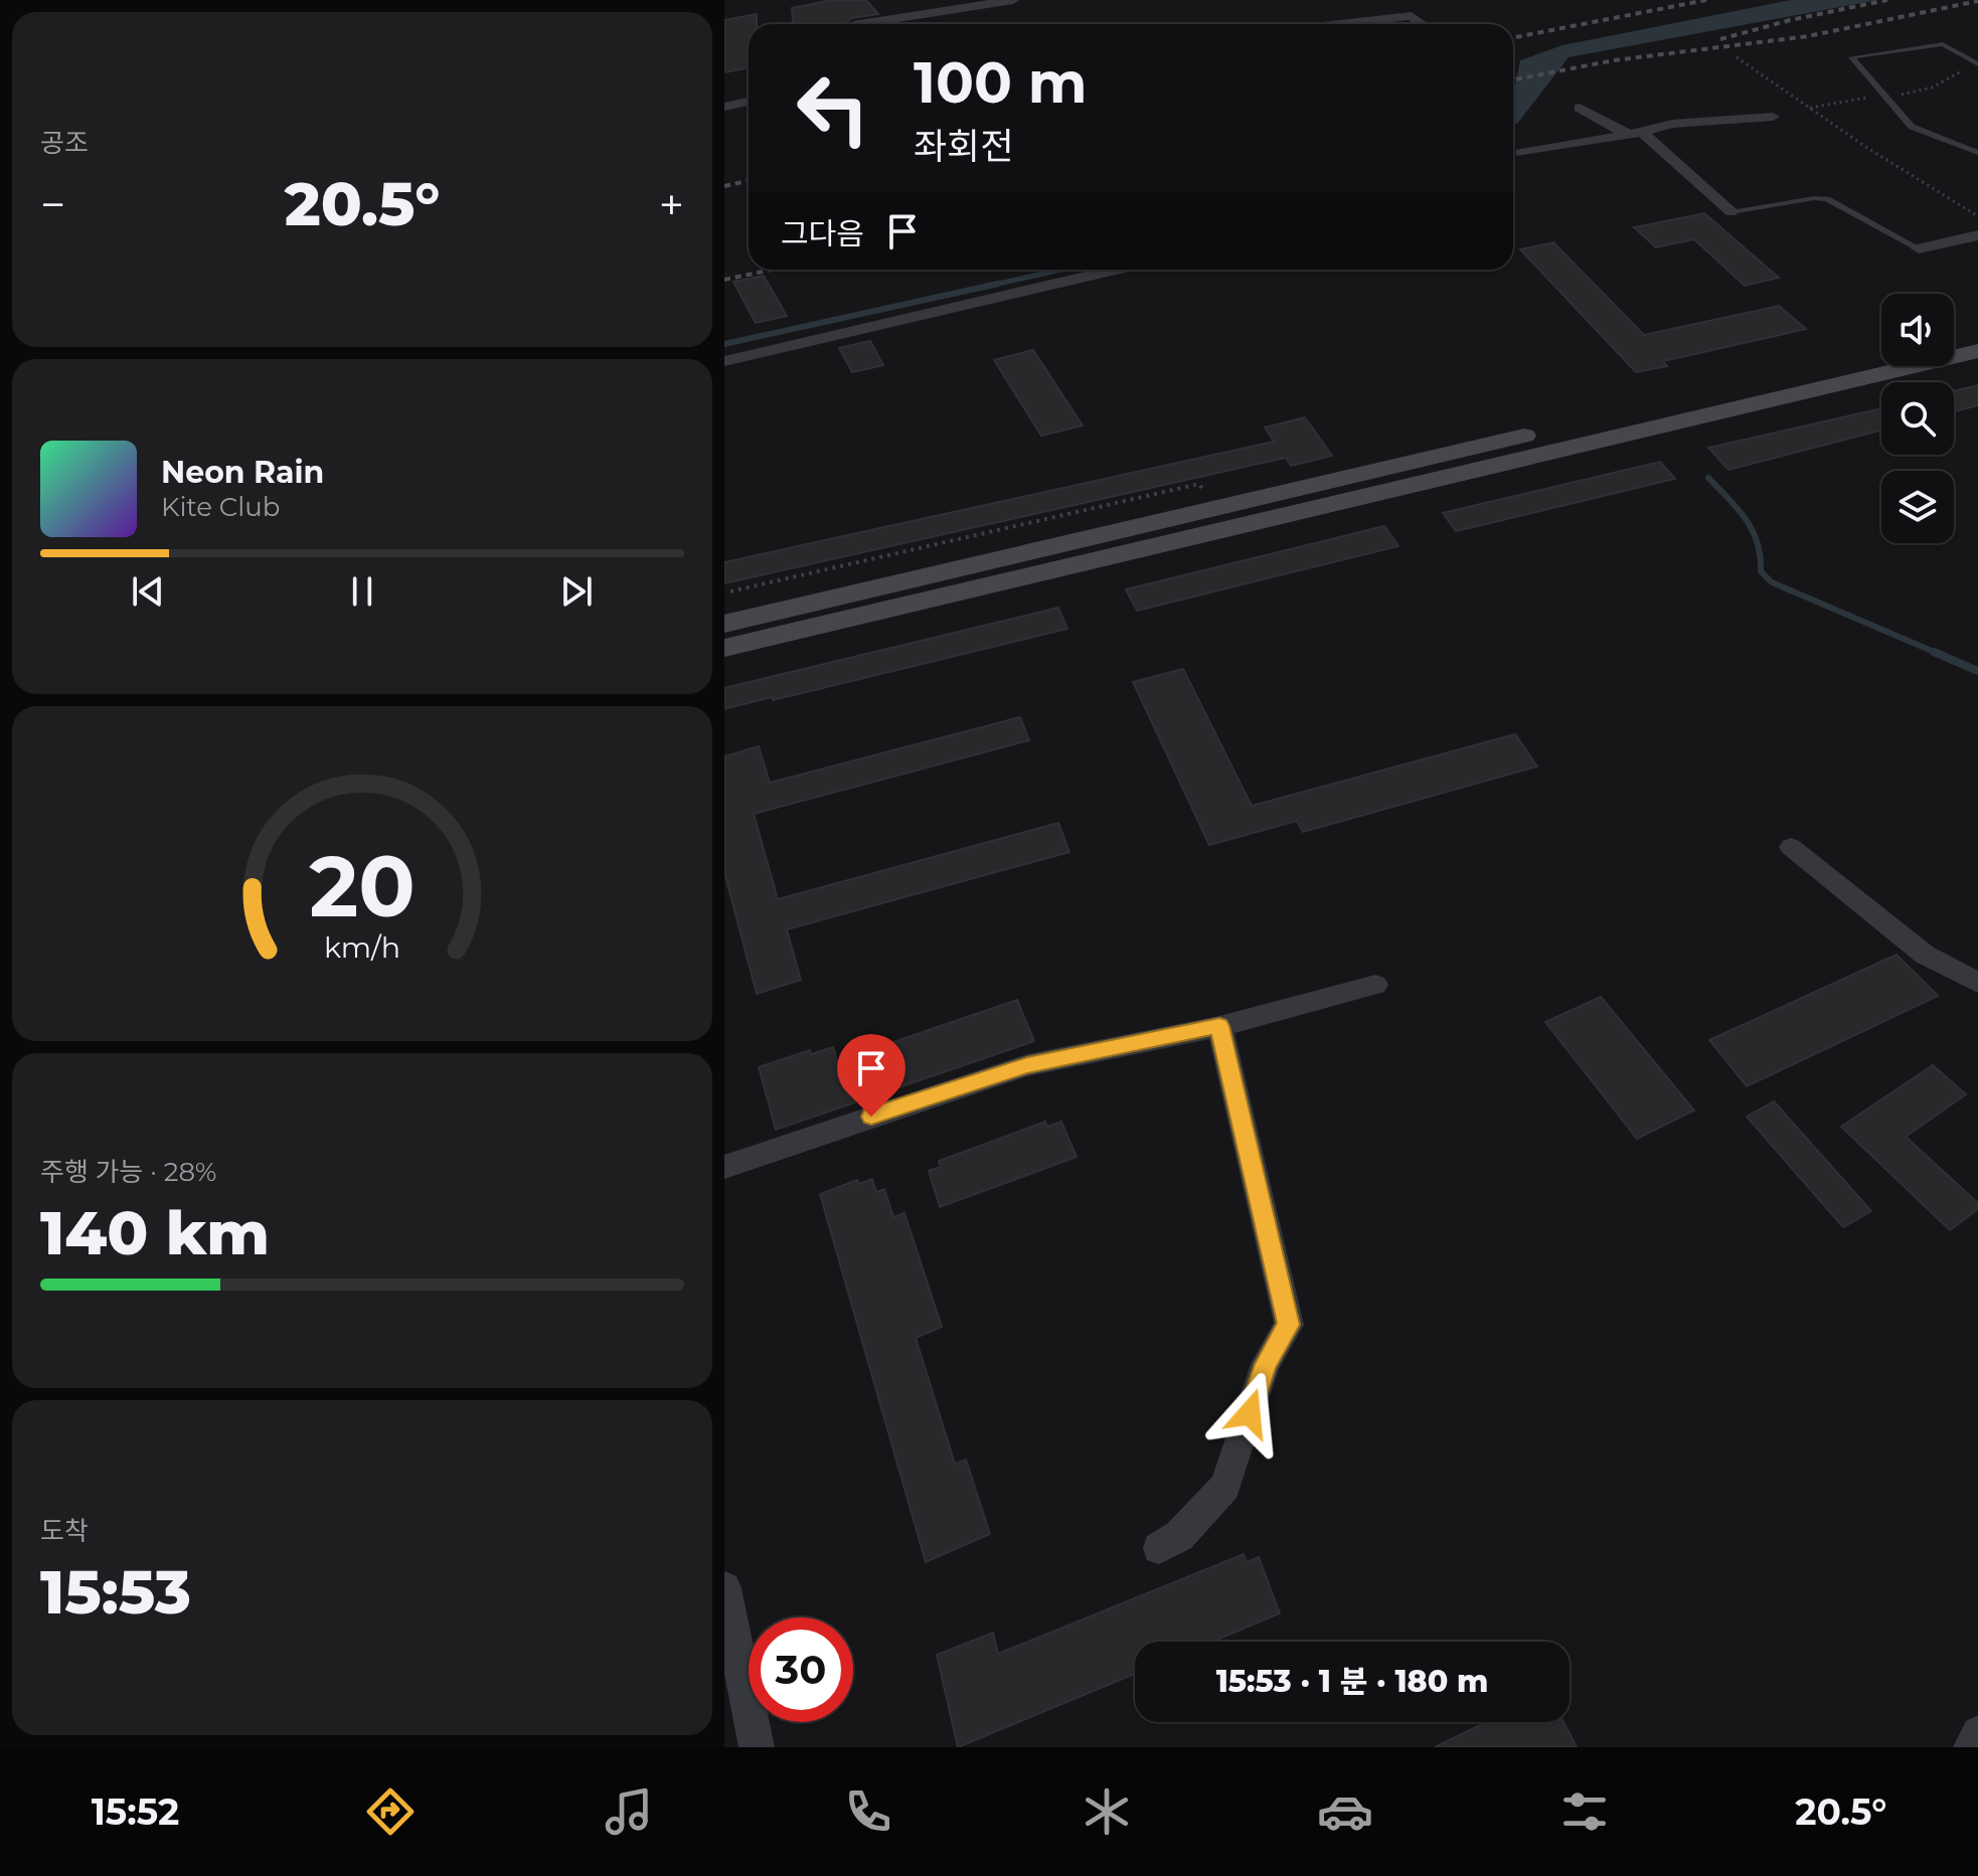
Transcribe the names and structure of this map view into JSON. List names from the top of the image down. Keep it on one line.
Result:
{"page":{"tile":["공조",["주행 가능 · 28%","140 km"],["도착","15:53"]],"turn":["100 m","좌회전"],"heat":["−","20.5°","+"],"then":"그다음","song":["Neon Rain","Kite Club"],"limit":"30","trip":"15:53 · 1 분 · 180 m","tabs":["15:52","20.5°"],"gauge":["20","km/h"]}}
